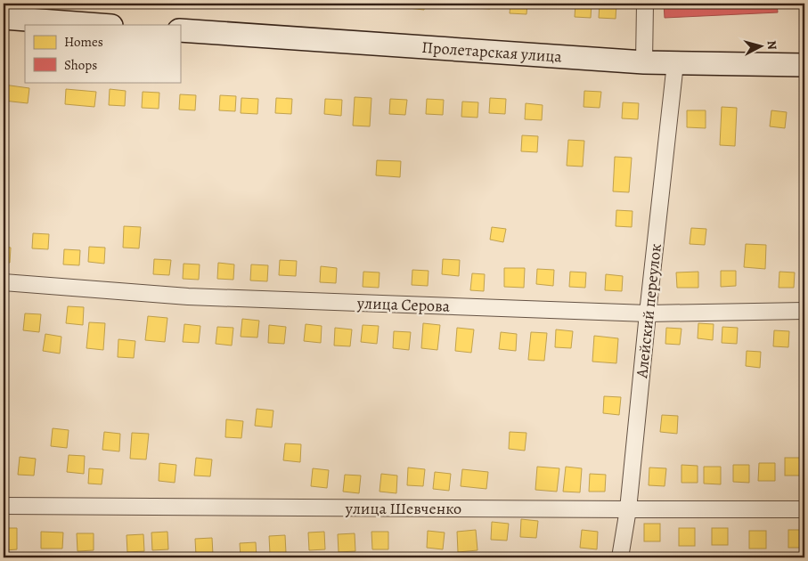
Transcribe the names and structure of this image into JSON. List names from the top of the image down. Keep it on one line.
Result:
{"streets":{"main road":["Пролетарская улица"],"street":["улица Серова","Алейский переулок","улица Шевченко"]},"crossings":[["Пролетарская улица","Алейский переулок"],["улица Серова","Алейский переулок"],["Алейский переулок","улица Шевченко"]],"legend":["Homes","Shops"],"north":"right"}
